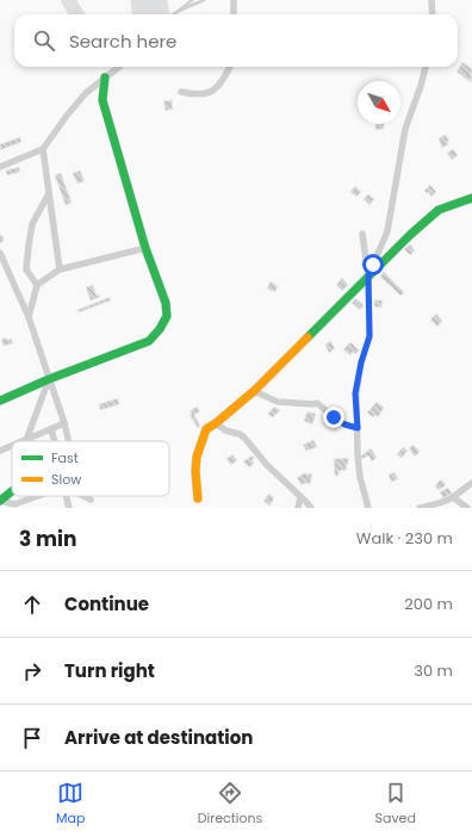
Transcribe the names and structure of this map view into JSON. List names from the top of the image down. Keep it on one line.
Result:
{"legend":["Fast","Slow"],"north":"bottom right","page":{"search":"Search here","heading":["3 min","Walk · 230 m"],"list":[["Continue","200 m"],["Turn right","30 m"],"Arrive at destination"],"nav":["Map","Directions","Saved"]}}
